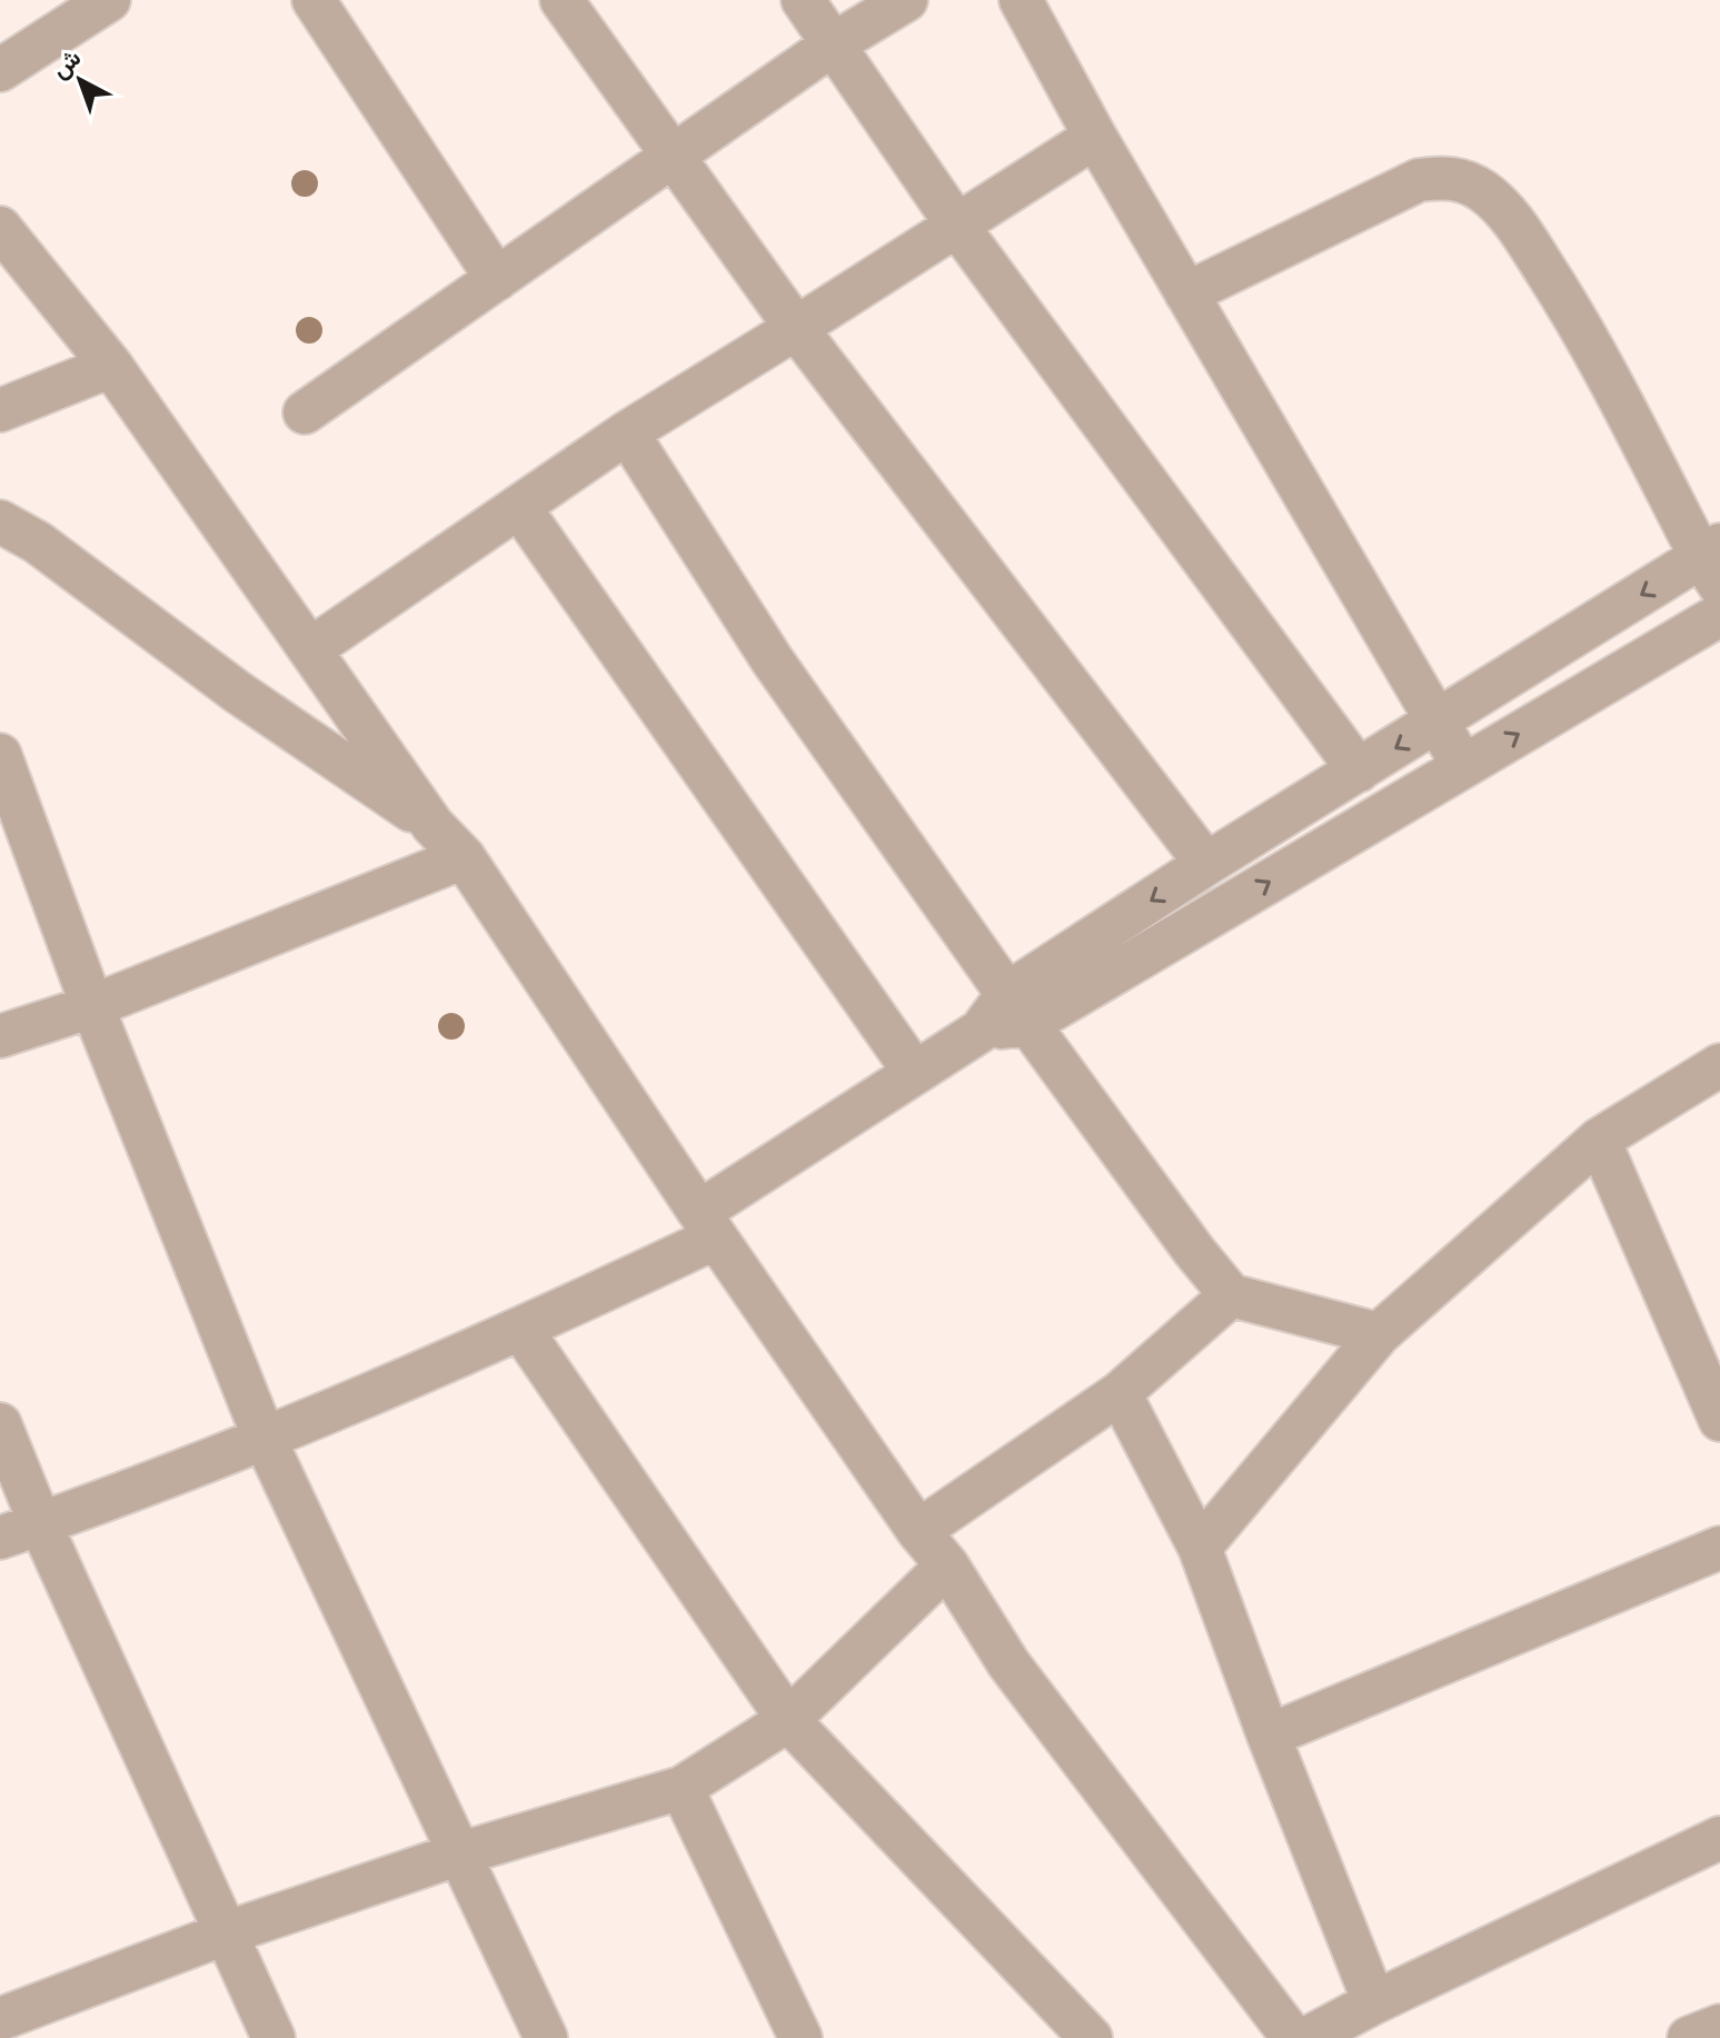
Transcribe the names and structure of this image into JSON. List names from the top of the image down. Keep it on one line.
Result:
{"north":"top left"}
